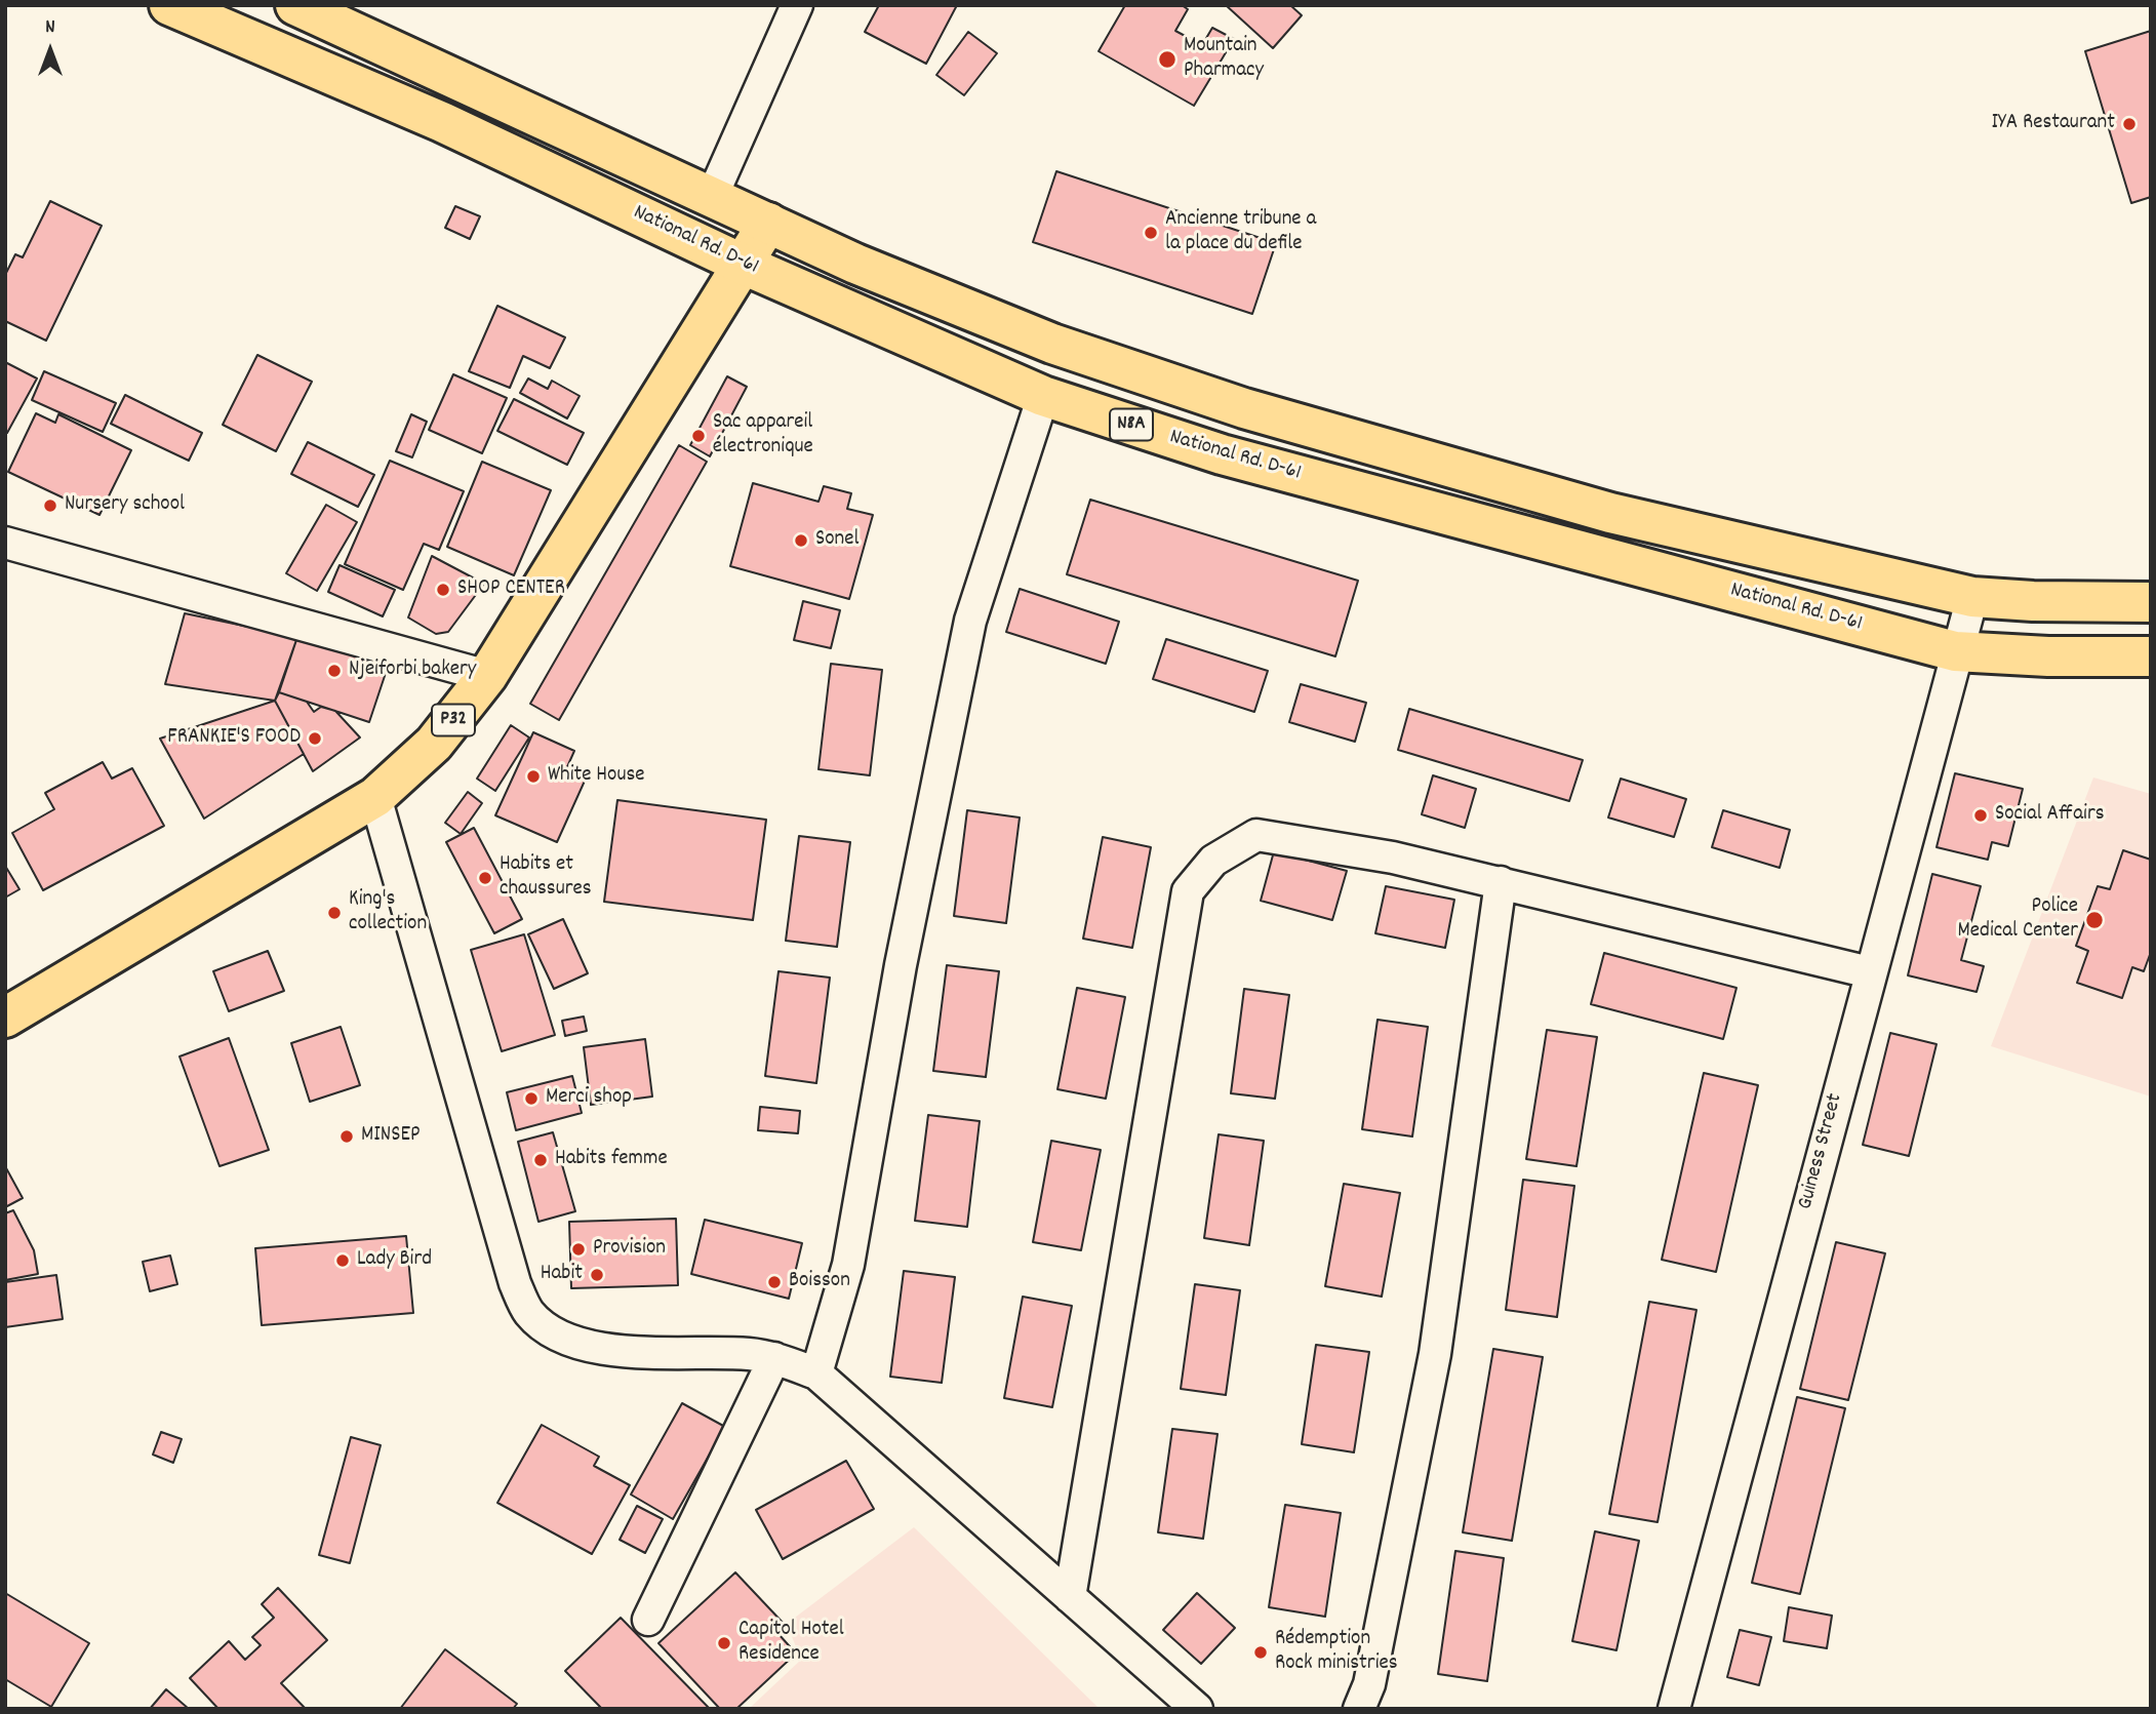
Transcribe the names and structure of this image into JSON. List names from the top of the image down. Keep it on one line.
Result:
{"streets":{"main road":["National Rd. D-61","N8A","P32"],"street":["Guiness Street"]},"crossings":[["National Rd. D-61","P32"],["National Rd. D-61","Guiness Street"],["N8A","P32"],["N8A","Guiness Street"]],"places":["Mountain Pharmacy","IYA Restaurant","Ancienne tribune a la place du defile","Sac appareil électronique","Nursery school","Sonel","SHOP CENTER","Njeiforbi bakery","FRANKIE'S FOOD","White House","Social Affairs","Habits et chaussures","King's collection","Police Medical Center","Merci shop","MINSEP","Habits femme","Provision","Lady Bird","Habit","Boisson","Capitol Hotel Residence","Rédemption Rock ministries"],"north":"top"}
